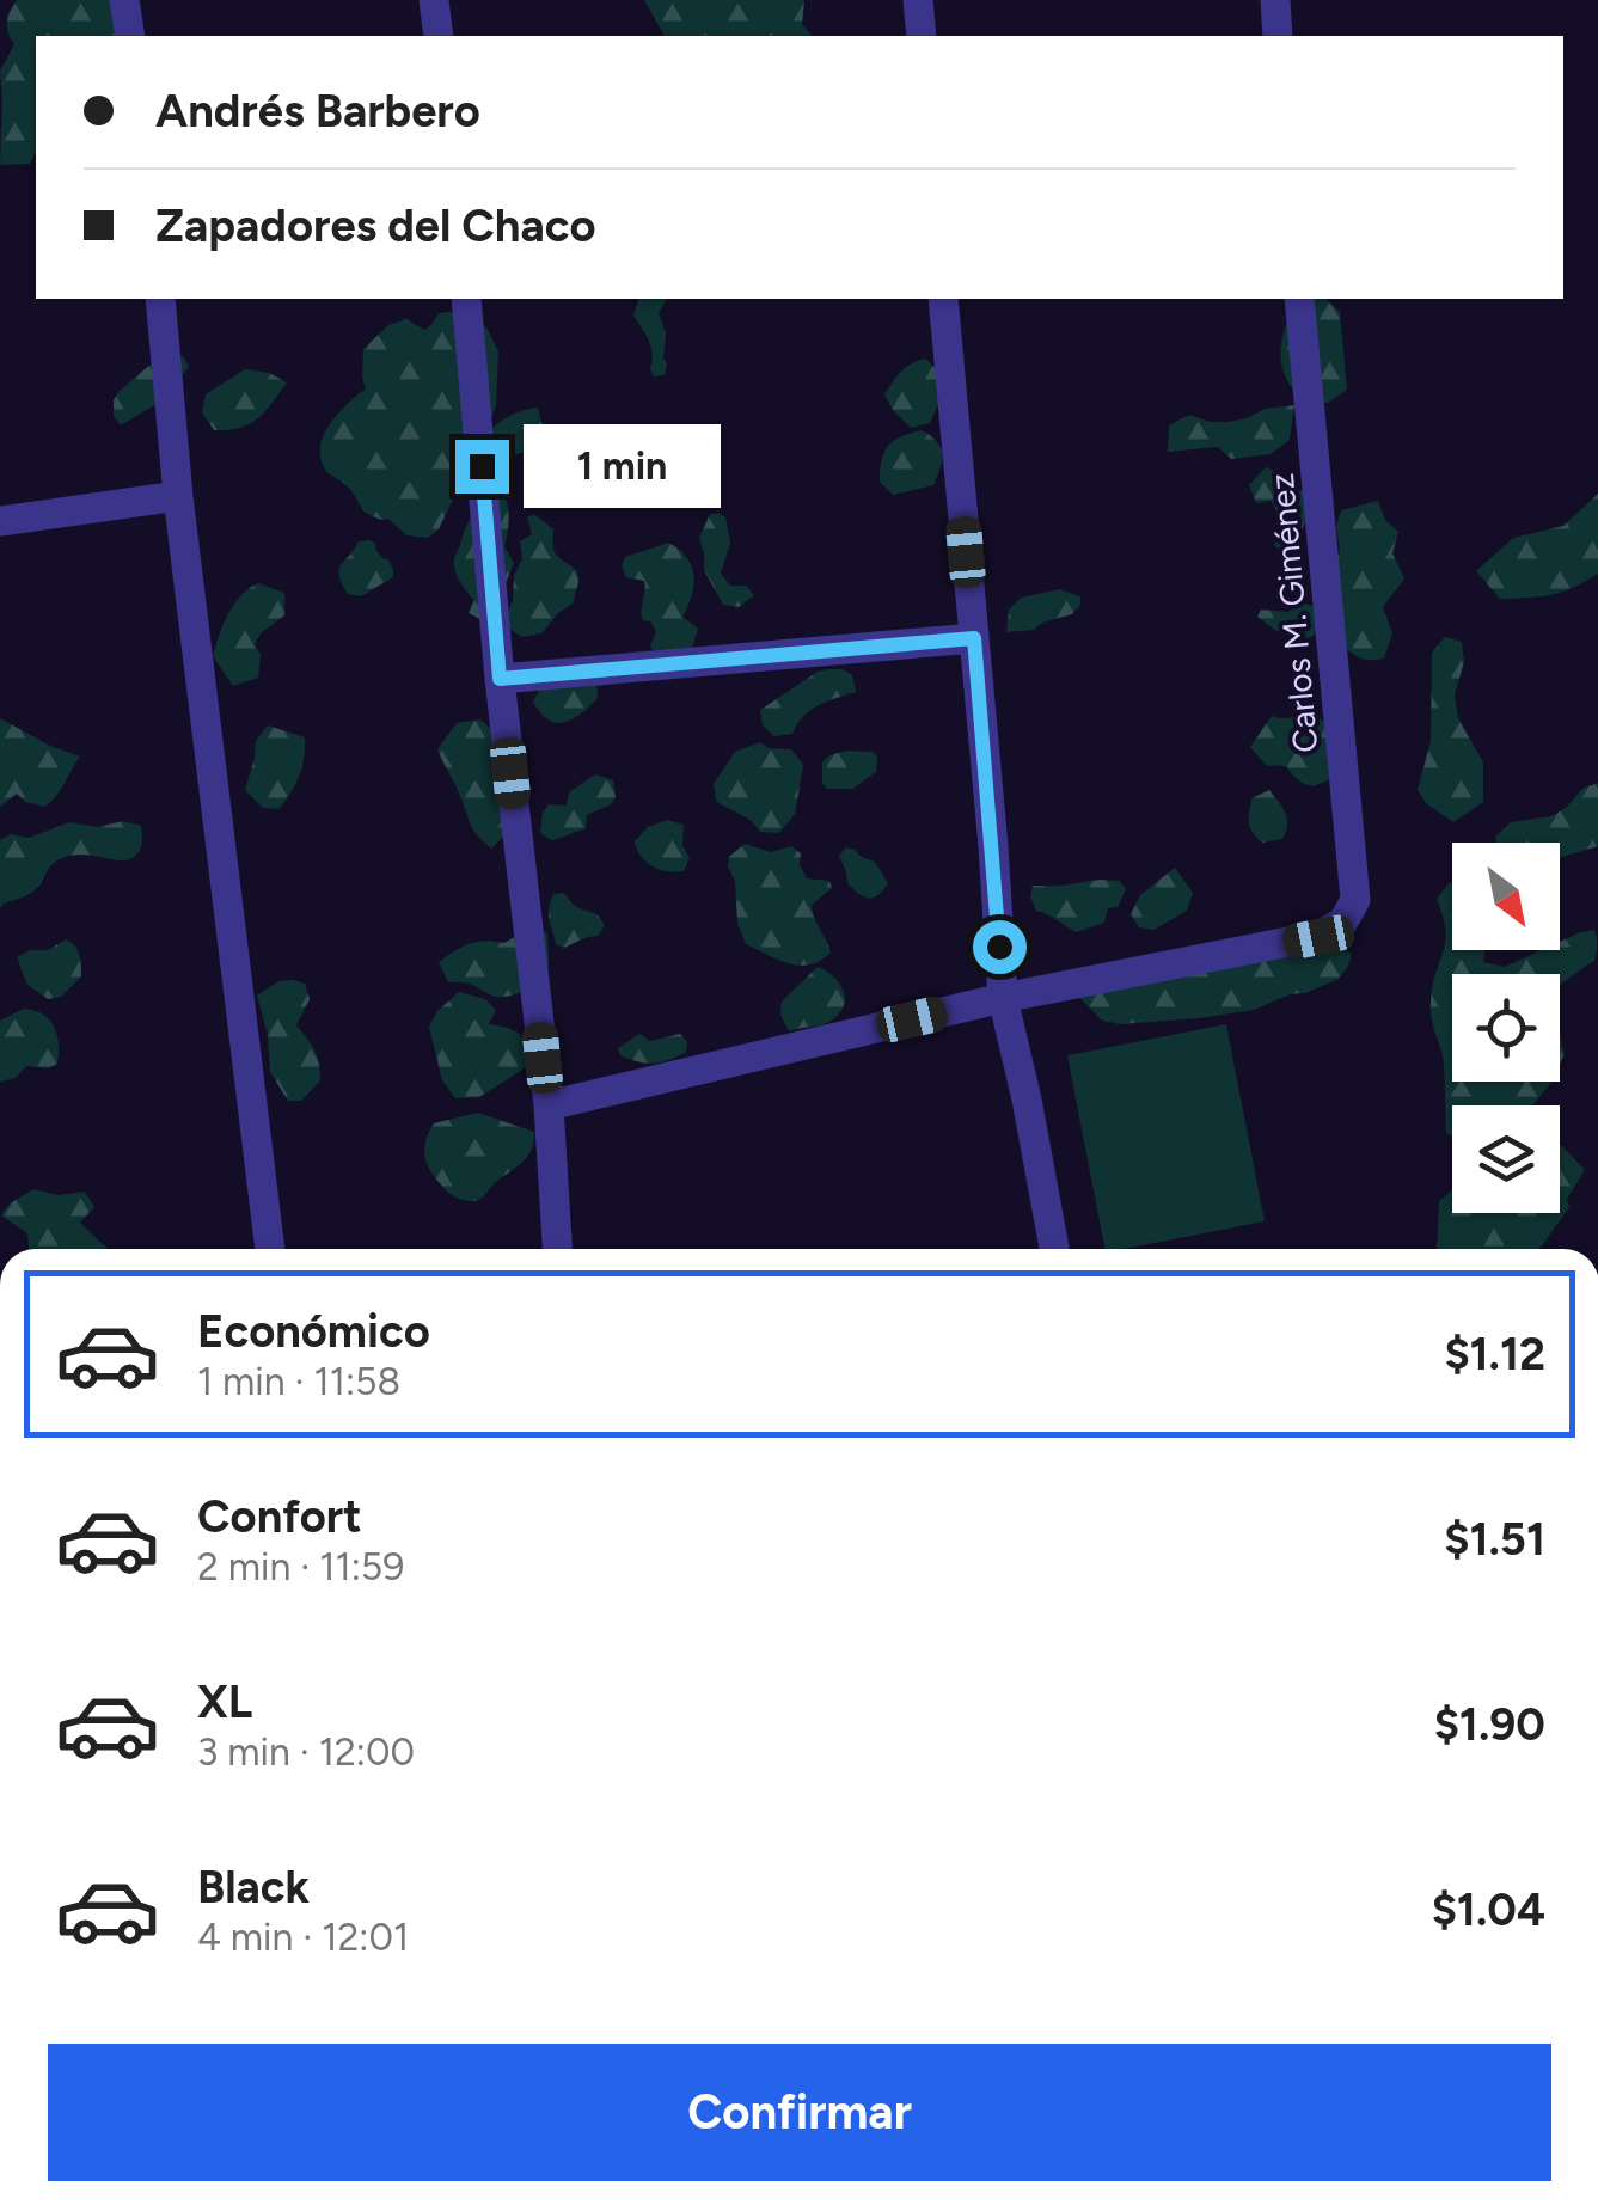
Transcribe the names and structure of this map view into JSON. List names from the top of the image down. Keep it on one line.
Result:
{"streets":{"street":["Carlos M. Giménez"]},"north":"bottom right","page":{"banner":["Andrés Barbero","Zapadores del Chaco"],"bubble":"1 min","list":[{"name":"Económico","note":"1 min · 11:58","value":"$1.12"},{"name":"Confort","note":"2 min · 11:59","value":"$1.51"},{"name":"XL","note":"3 min · 12:00","value":"$1.90"},{"name":"Black","note":"4 min · 12:01","value":"$1.04"}],"buttons":"Confirmar"}}
